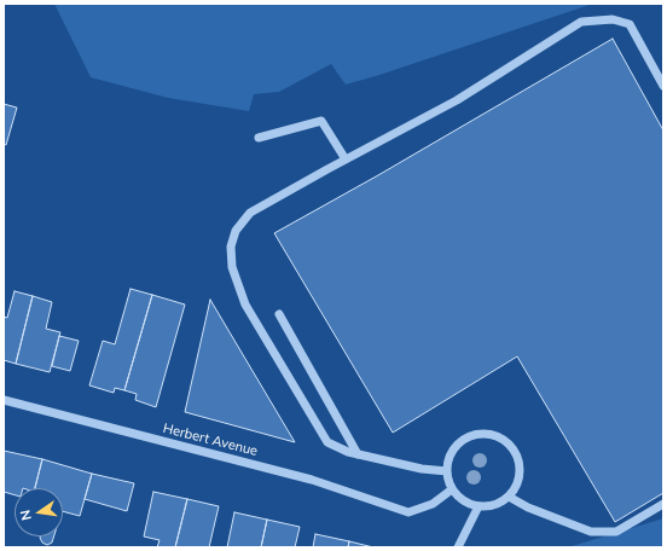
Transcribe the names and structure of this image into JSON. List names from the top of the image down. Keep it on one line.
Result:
{"streets":{"street":["Herbert Avenue"]},"north":"left"}
